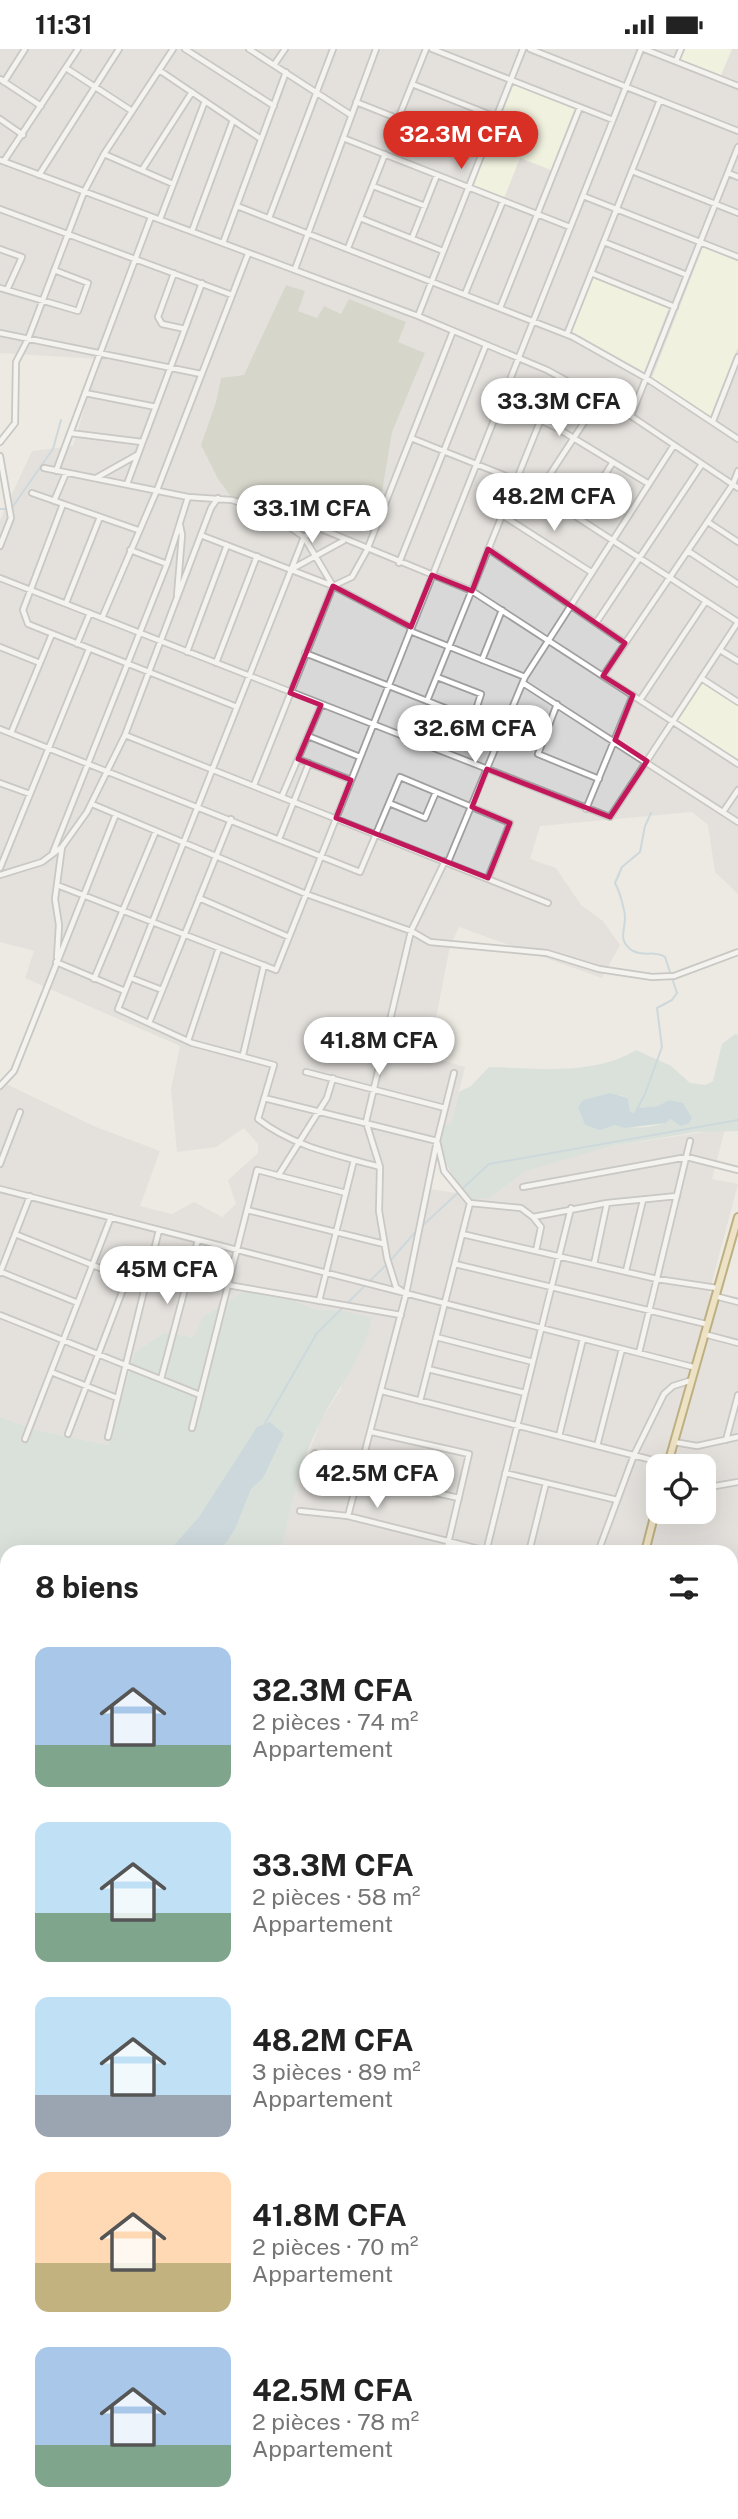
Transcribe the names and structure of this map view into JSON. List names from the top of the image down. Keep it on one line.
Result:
{"page":{"status":"11:31","price":["32.3M CFA","33.3M CFA","48.2M CFA","33.1M CFA","32.6M CFA","41.8M CFA","45M CFA","42.5M CFA"],"heading":"8 biens","list":[{"name":"32.3M CFA","note":"2 pièces · 74 m² · Appartement"},{"name":"33.3M CFA","note":"2 pièces · 58 m² · Appartement"},{"name":"48.2M CFA","note":"3 pièces · 89 m² · Appartement"},{"name":"41.8M CFA","note":"2 pièces · 70 m² · Appartement"},{"name":"42.5M CFA","note":"2 pièces · 78 m² · Appartement"}]}}
